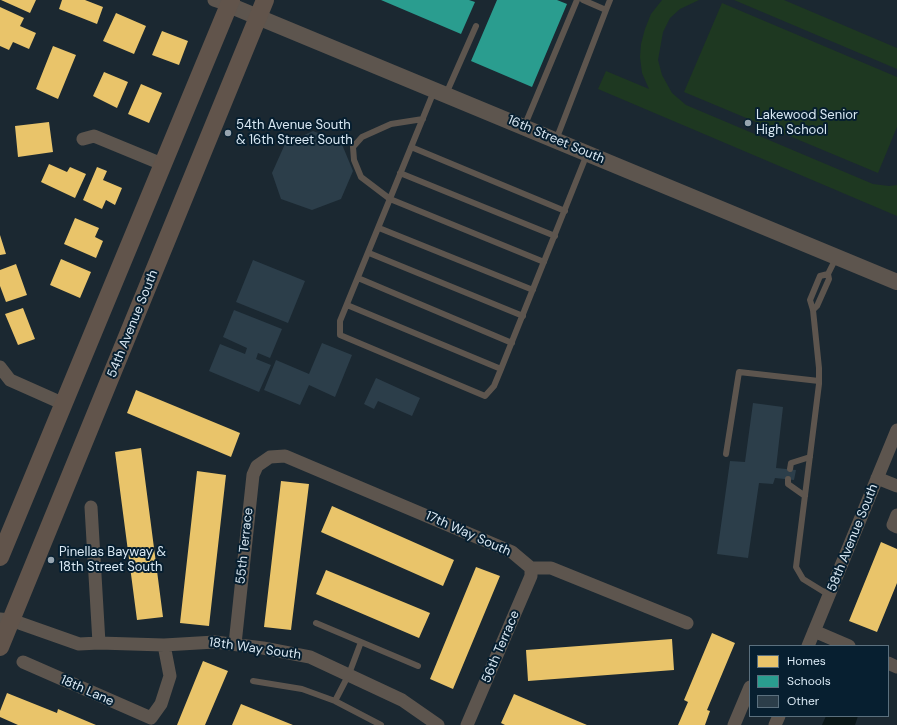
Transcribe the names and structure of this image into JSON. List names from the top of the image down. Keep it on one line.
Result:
{"streets":{"main road":["54th Avenue South"],"street":["16th Street South","17th Way South","58th Avenue South","55th Terrace","56th Terrace","18th Way South","18th Lane"]},"crossings":[["16th Street South","54th Avenue South"],["54th Avenue South","18th Way South"],["17th Way South","55th Terrace"],["17th Way South","56th Terrace"],["55th Terrace","18th Way South"],["18th Way South","18th Lane"]],"places":["Lakewood Senior High School","54th Avenue South & 16th Street South","Pinellas Bayway & 18th Street South"],"legend":["Homes","Schools","Other"]}
